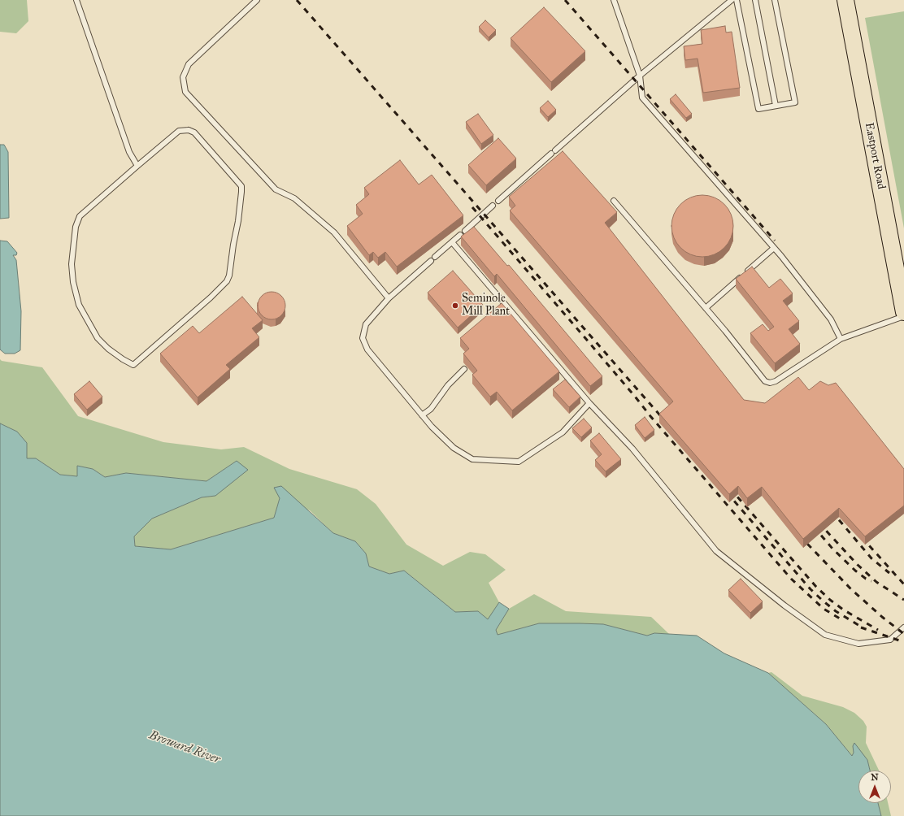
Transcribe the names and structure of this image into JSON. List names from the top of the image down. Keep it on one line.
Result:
{"streets":{"main road":["Eastport Road"]},"water":["Broward River"],"places":["Seminole Mill Plant"],"north":"top"}
